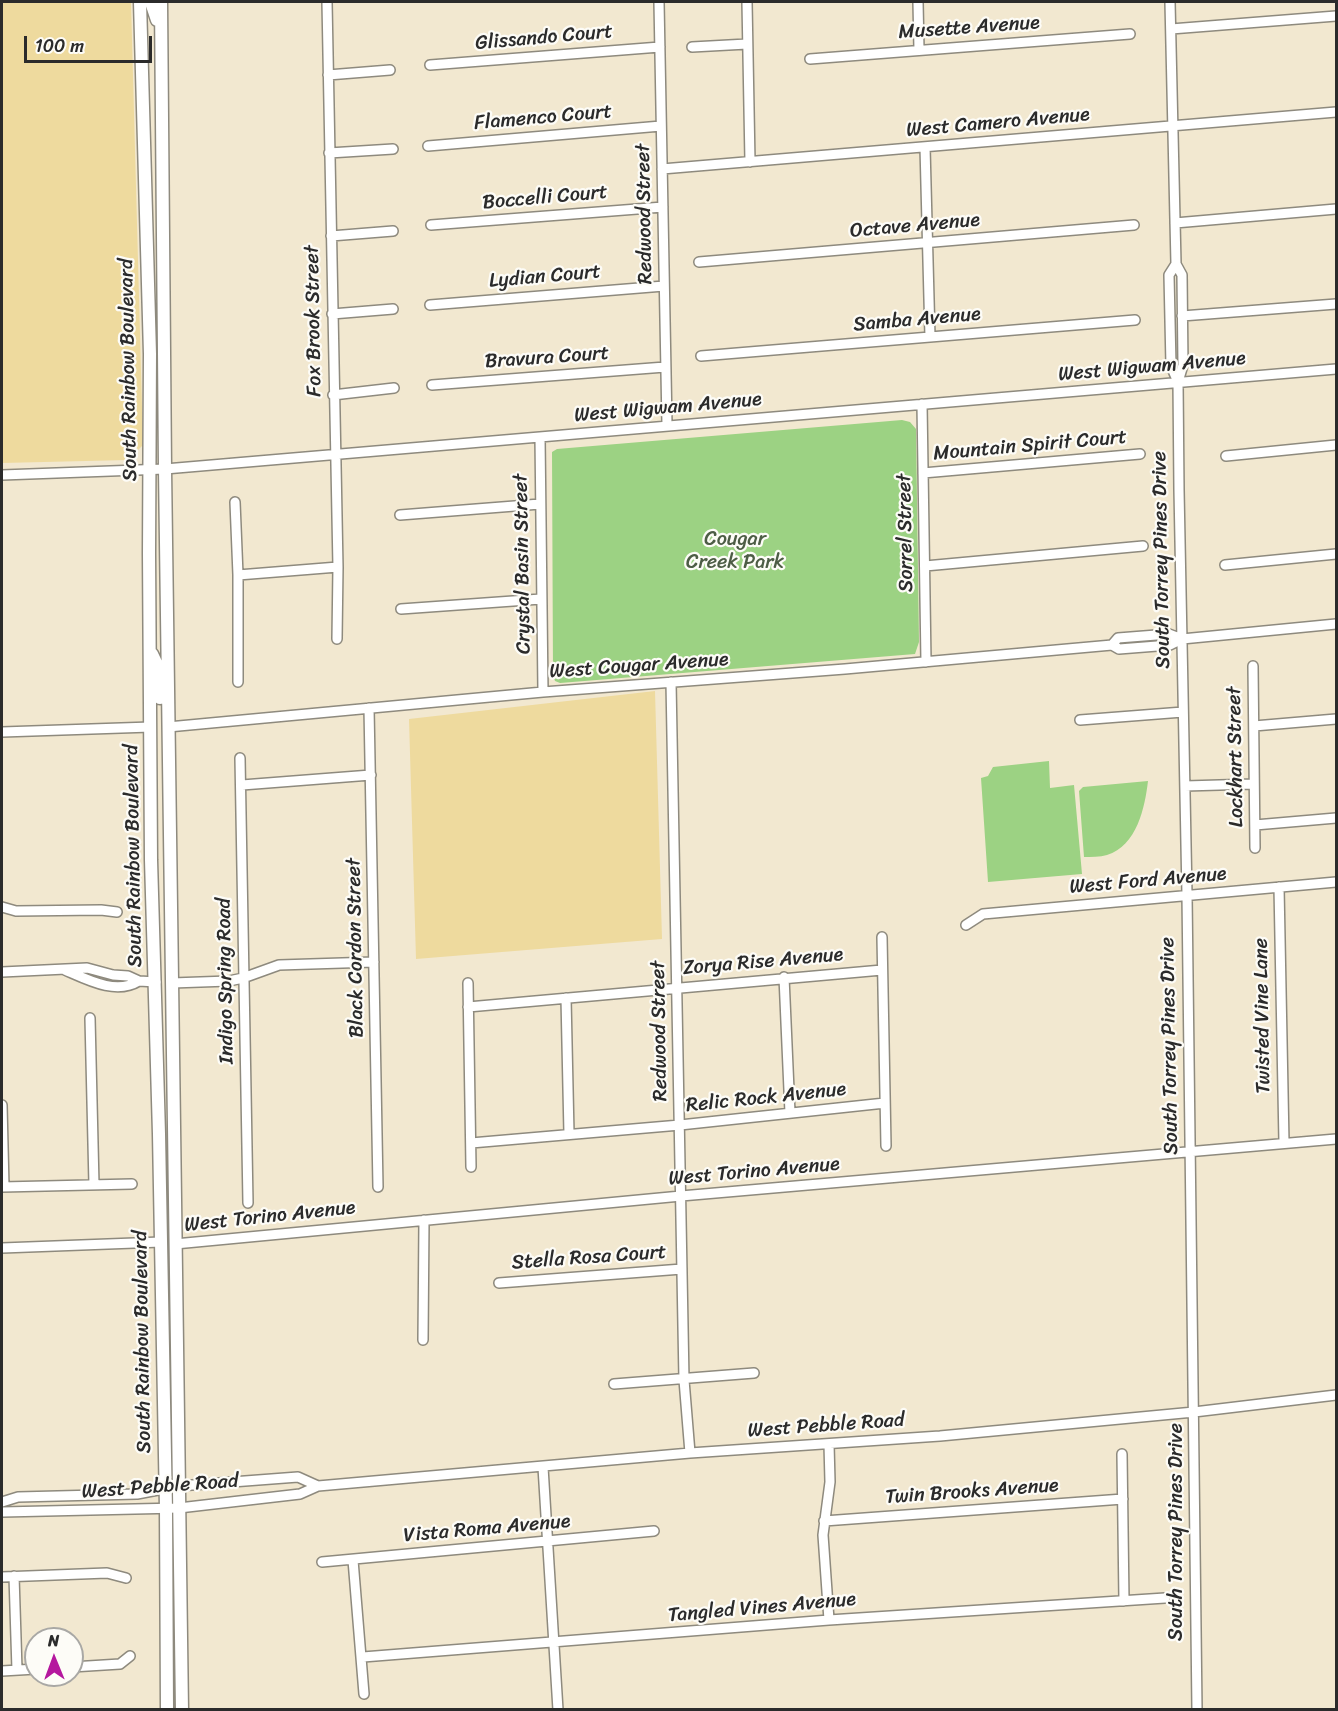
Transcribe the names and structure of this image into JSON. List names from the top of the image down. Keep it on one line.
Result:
{"streets":{"main road":["South Rainbow Boulevard"],"street":["Musette Avenue","Glissando Court","Flamenco Court","West Camero Avenue","Boccelli Court","Redwood Street","Octave Avenue","Lydian Court","Samba Avenue","Fox Brook Street","Bravura Court","West Wigwam Avenue","Mountain Spirit Court","Sorrel Street","South Torrey Pines Drive","Crystal Basin Street","West Cougar Avenue","Lockhart Street","West Ford Avenue","Black Cordon Street","Zorya Rise Avenue","Indigo Spring Road","Twisted Vine Lane","Relic Rock Avenue","West Torino Avenue","Stella Rosa Court","West Pebble Road","Twin Brooks Avenue","Vista Roma Avenue","Tangled Vines Avenue"]},"crossings":[["Glissando Court","Redwood Street"],["Flamenco Court","Redwood Street"],["West Camero Avenue","Redwood Street"],["West Camero Avenue","South Torrey Pines Drive"],["Boccelli Court","Redwood Street"],["Redwood Street","Lydian Court"],["Redwood Street","Bravura Court"],["Redwood Street","West Wigwam Avenue"],["Redwood Street","West Cougar Avenue"],["Redwood Street","Zorya Rise Avenue"],["Redwood Street","Relic Rock Avenue"],["Redwood Street","West Torino Avenue"],["Redwood Street","Stella Rosa Court"],["Redwood Street","West Pebble Road"],["Fox Brook Street","West Wigwam Avenue"],["West Wigwam Avenue","South Rainbow Boulevard"],["West Wigwam Avenue","Sorrel Street"],["West Wigwam Avenue","South Torrey Pines Drive"],["West Wigwam Avenue","Crystal Basin Street"],["South Rainbow Boulevard","West Cougar Avenue"],["South Rainbow Boulevard","West Torino Avenue"],["South Rainbow Boulevard","West Pebble Road"],["Mountain Spirit Court","Sorrel Street"],["Sorrel Street","West Cougar Avenue"],["South Torrey Pines Drive","West Cougar Avenue"],["South Torrey Pines Drive","West Ford Avenue"],["South Torrey Pines Drive","West Torino Avenue"],["South Torrey Pines Drive","West Pebble Road"],["Crystal Basin Street","West Cougar Avenue"],["West Cougar Avenue","Black Cordon Street"],["West Ford Avenue","Twisted Vine Lane"],["Twisted Vine Lane","West Torino Avenue"]],"parks":["Cougar Creek Park"],"scale_bar":"100 m","north":"top"}
